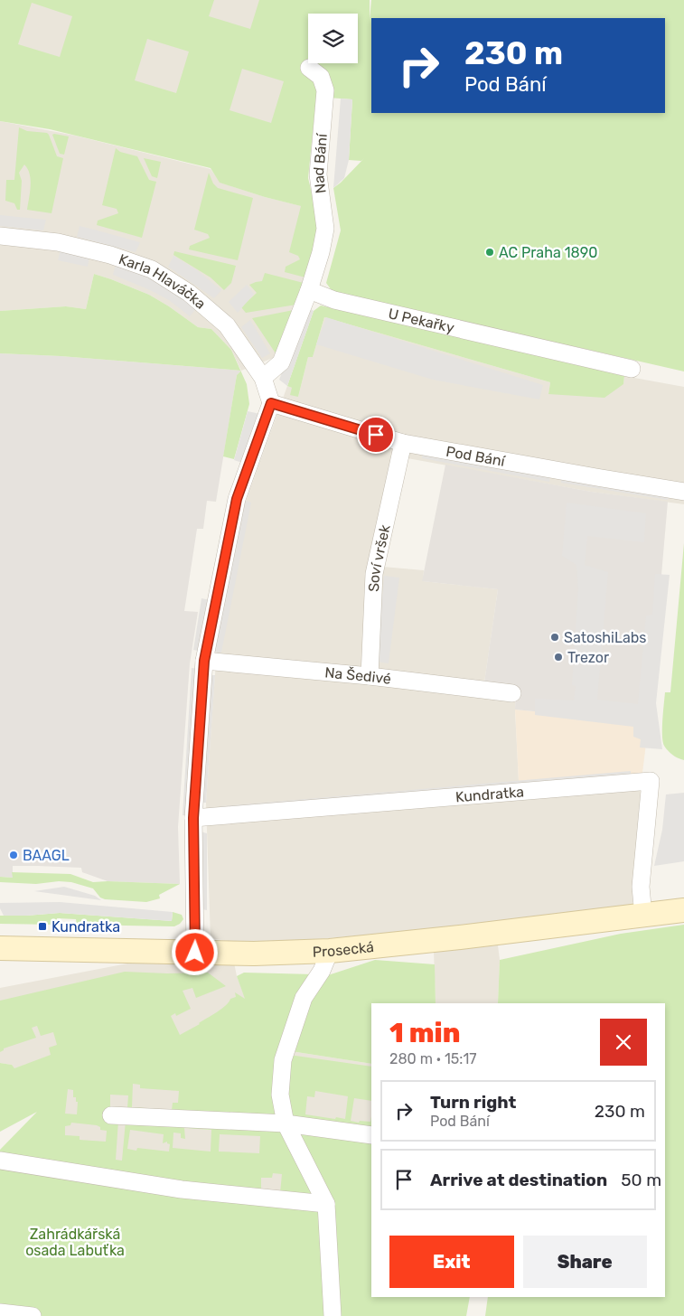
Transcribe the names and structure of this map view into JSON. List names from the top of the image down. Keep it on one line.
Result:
{"streets":{"main road":["Prosecká"],"street":["Nad Bání","Karla Hlaváčka","U Pekařky","Pod Bání","Soví vršek","Na Šedivé","Kundratka"]},"crossings":[["Nad Bání","U Pekařky"],["Karla Hlaváčka","Pod Bání"],["Pod Bání","Soví vršek"],["Soví vršek","Na Šedivé"],["Kundratka","Prosecká"]],"parks":["Zahrádkářská osada Labuťka"],"places":{"other":["AC Praha 1890","SatoshiLabs","Trezor","BAAGL"],"transit":["Kundratka"]},"page":{"turn":["230 m","Pod Bání"],"heading":["1 min","280 m · 15:17"],"list":[{"name":"Turn right","note":"Pod Bání","value":"230 m"},{"name":"Arrive at destination","value":"50 m"}],"buttons":["Exit","Share"]}}
